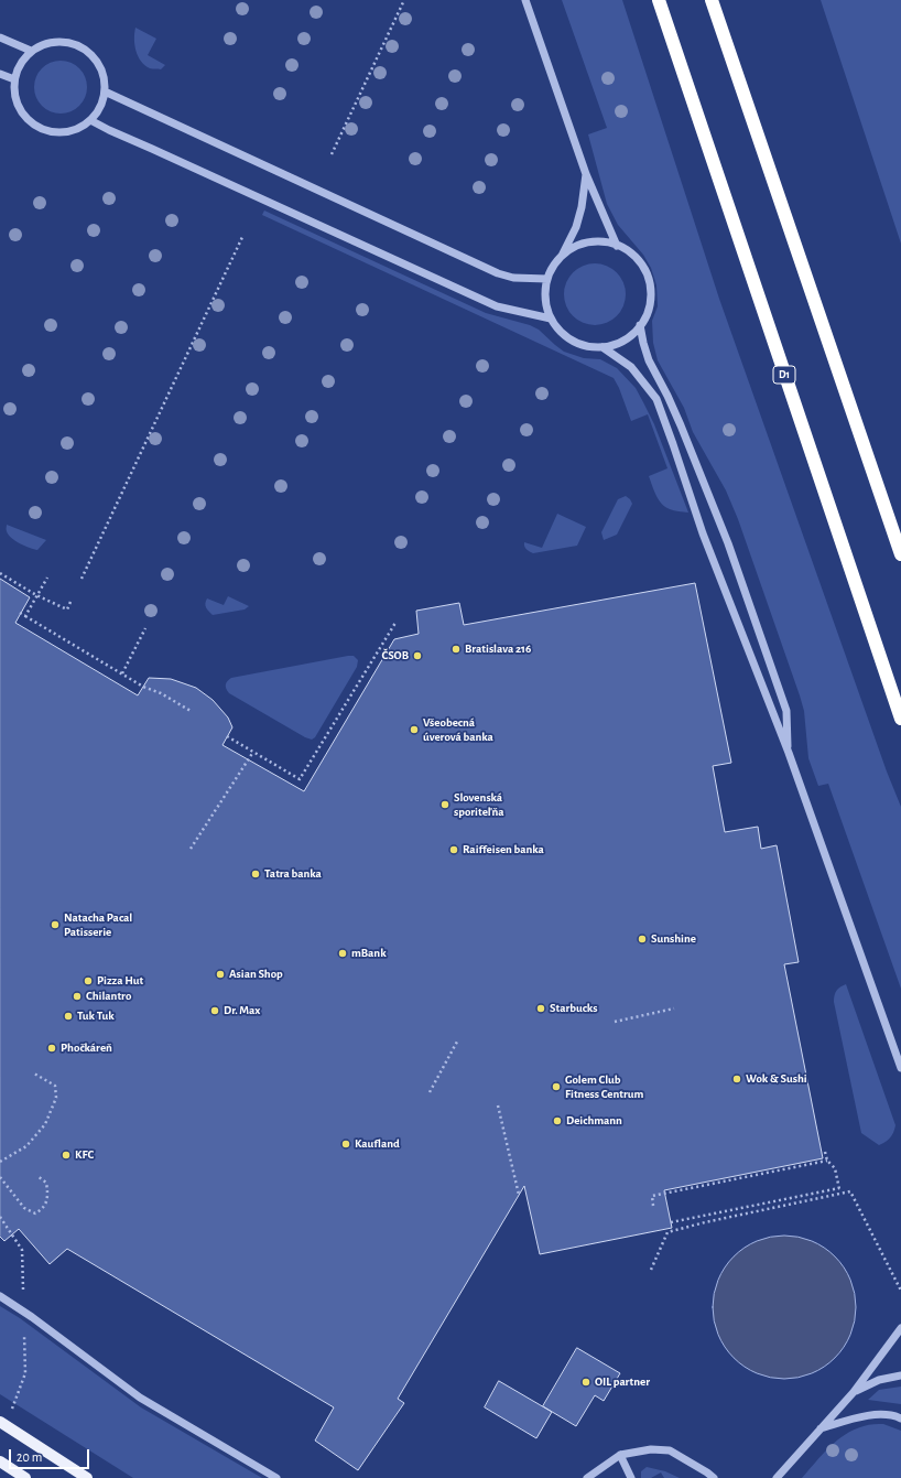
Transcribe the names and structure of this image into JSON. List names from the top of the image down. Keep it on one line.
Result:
{"streets":{"highway":["D1"]},"places":["Bratislava 216","ČSOB","Všeobecná úverová banka","Slovenská sporiteľňa","Raiffeisen banka","Tatra banka","Natacha Pacal Patisserie","Sunshine","mBank","Asian Shop","Pizza Hut","Chilantro","Starbucks","Dr. Max","Tuk Tuk","Phočkáreň","Wok & Sushi","Golem Club Fitness Centrum","Deichmann","Kaufland","KFC","OIL partner"],"scale_bar":"20 m"}
